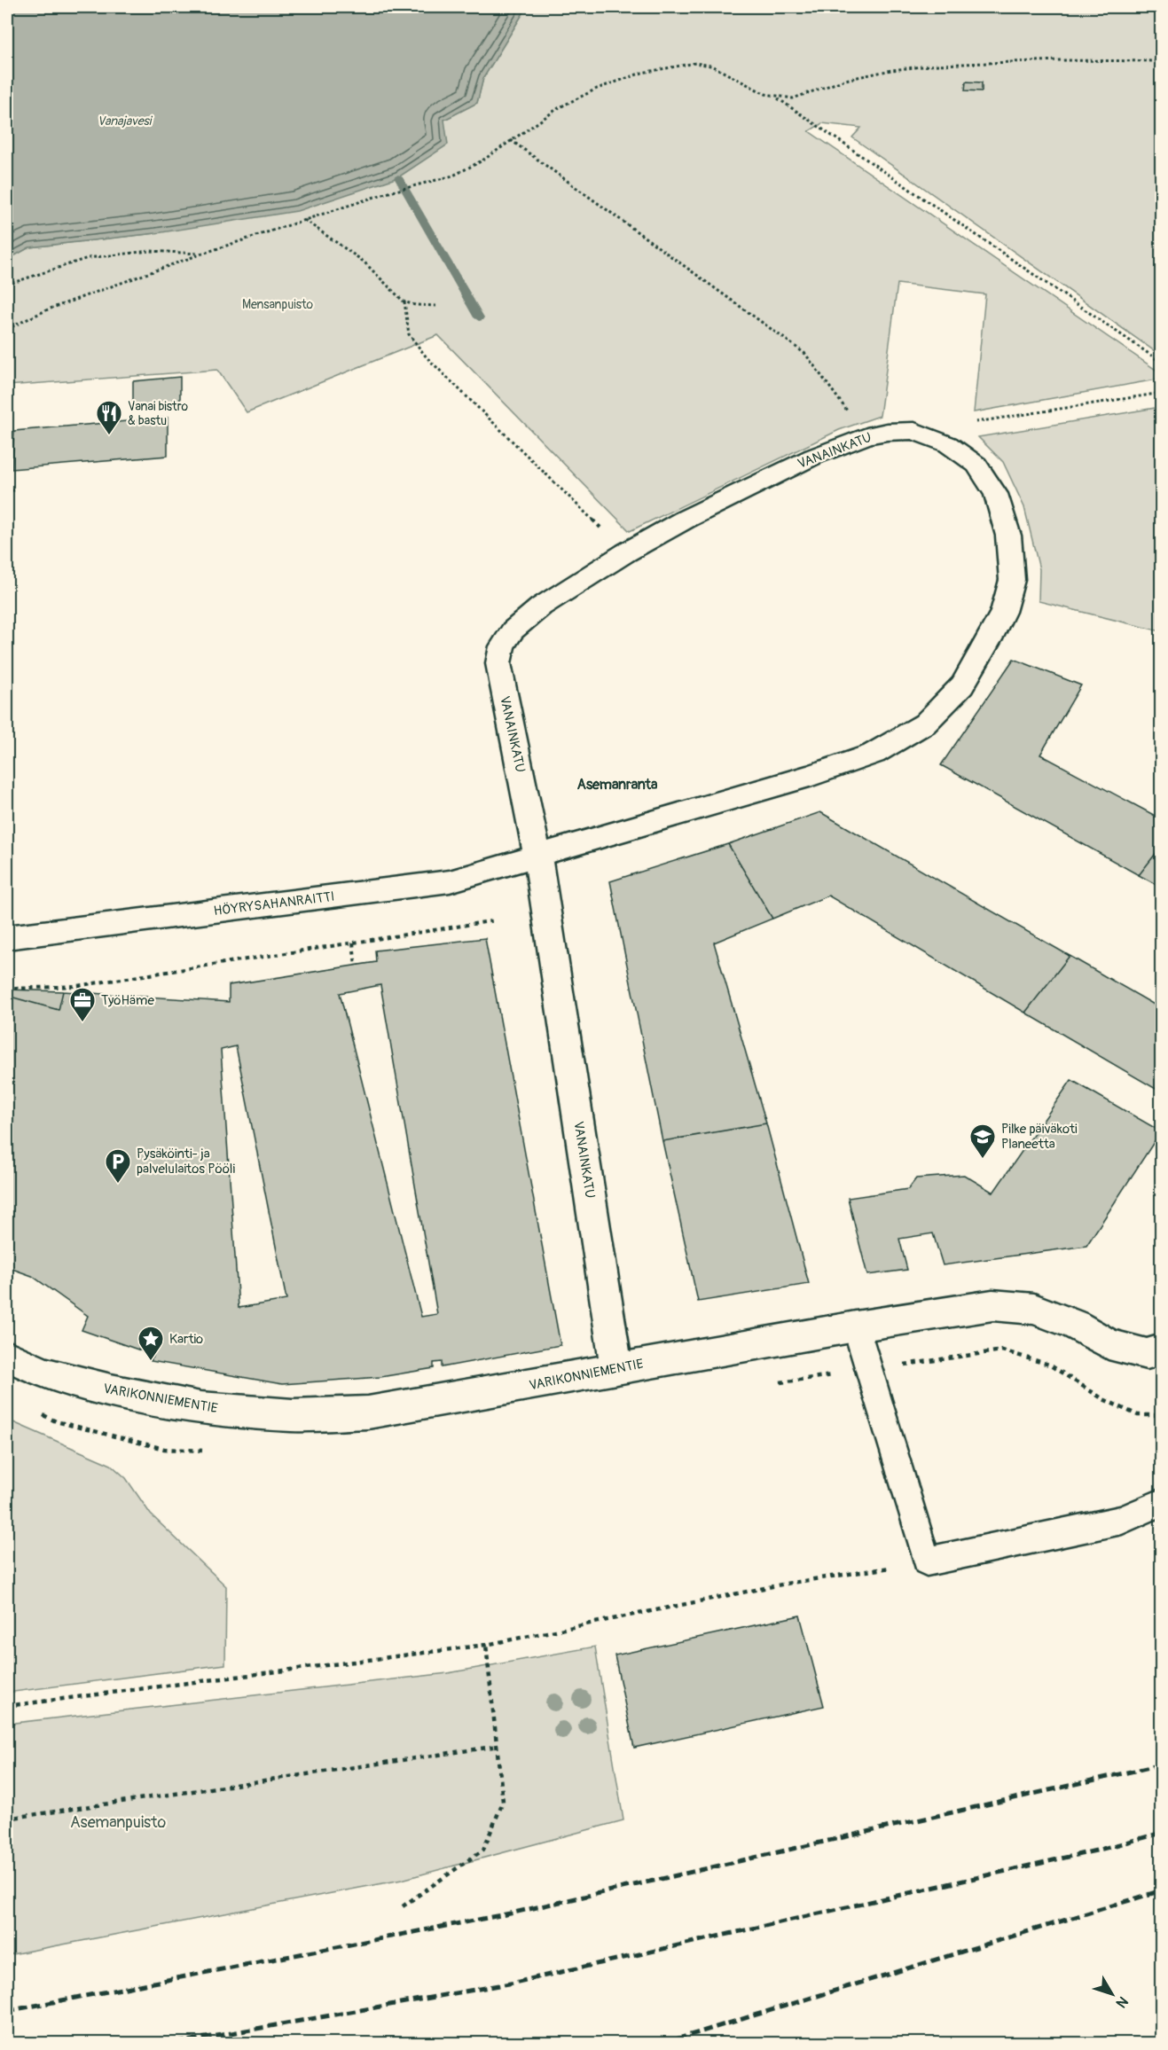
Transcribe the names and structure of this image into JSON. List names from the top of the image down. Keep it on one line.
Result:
{"streets":{"street":["VANAINKATU","HÖYRYSAHANRAITTI","VARIKONNIEMENTIE"]},"crossings":[["VANAINKATU","HÖYRYSAHANRAITTI"],["VANAINKATU","VARIKONNIEMENTIE"]],"districts":["Asemanranta"],"water":["Vanajavesi"],"parks":["Mensanpuisto","Asemanpuisto"],"places":{"restaurant":["Vanai bistro & bastu"],"office":["TyöHäme"],"school or university":["Pilke päiväkoti Planeetta"],"parking":["Pysäköinti- ja palvelulaitos Pööli"],"place":["Kartio"]},"north":"bottom right"}
